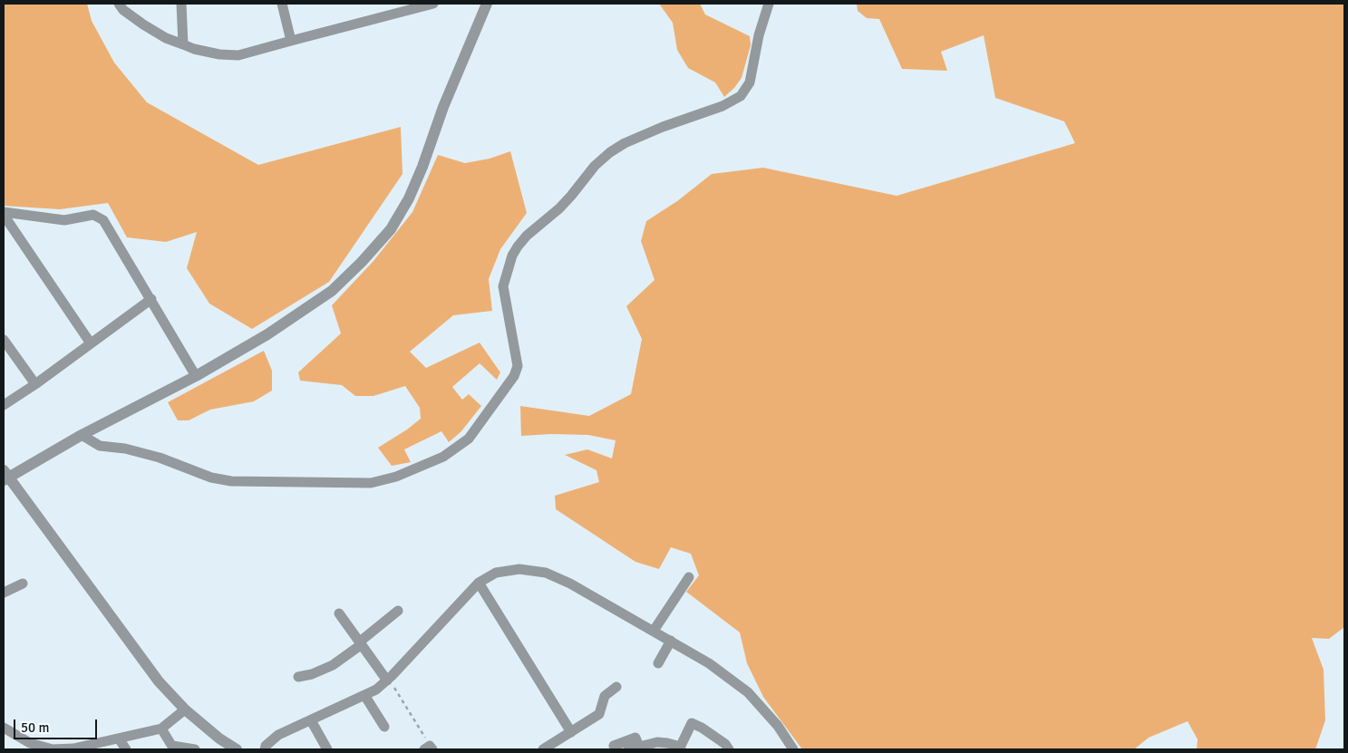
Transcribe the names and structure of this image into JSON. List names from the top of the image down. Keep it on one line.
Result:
{"scale_bar":"50 m"}
